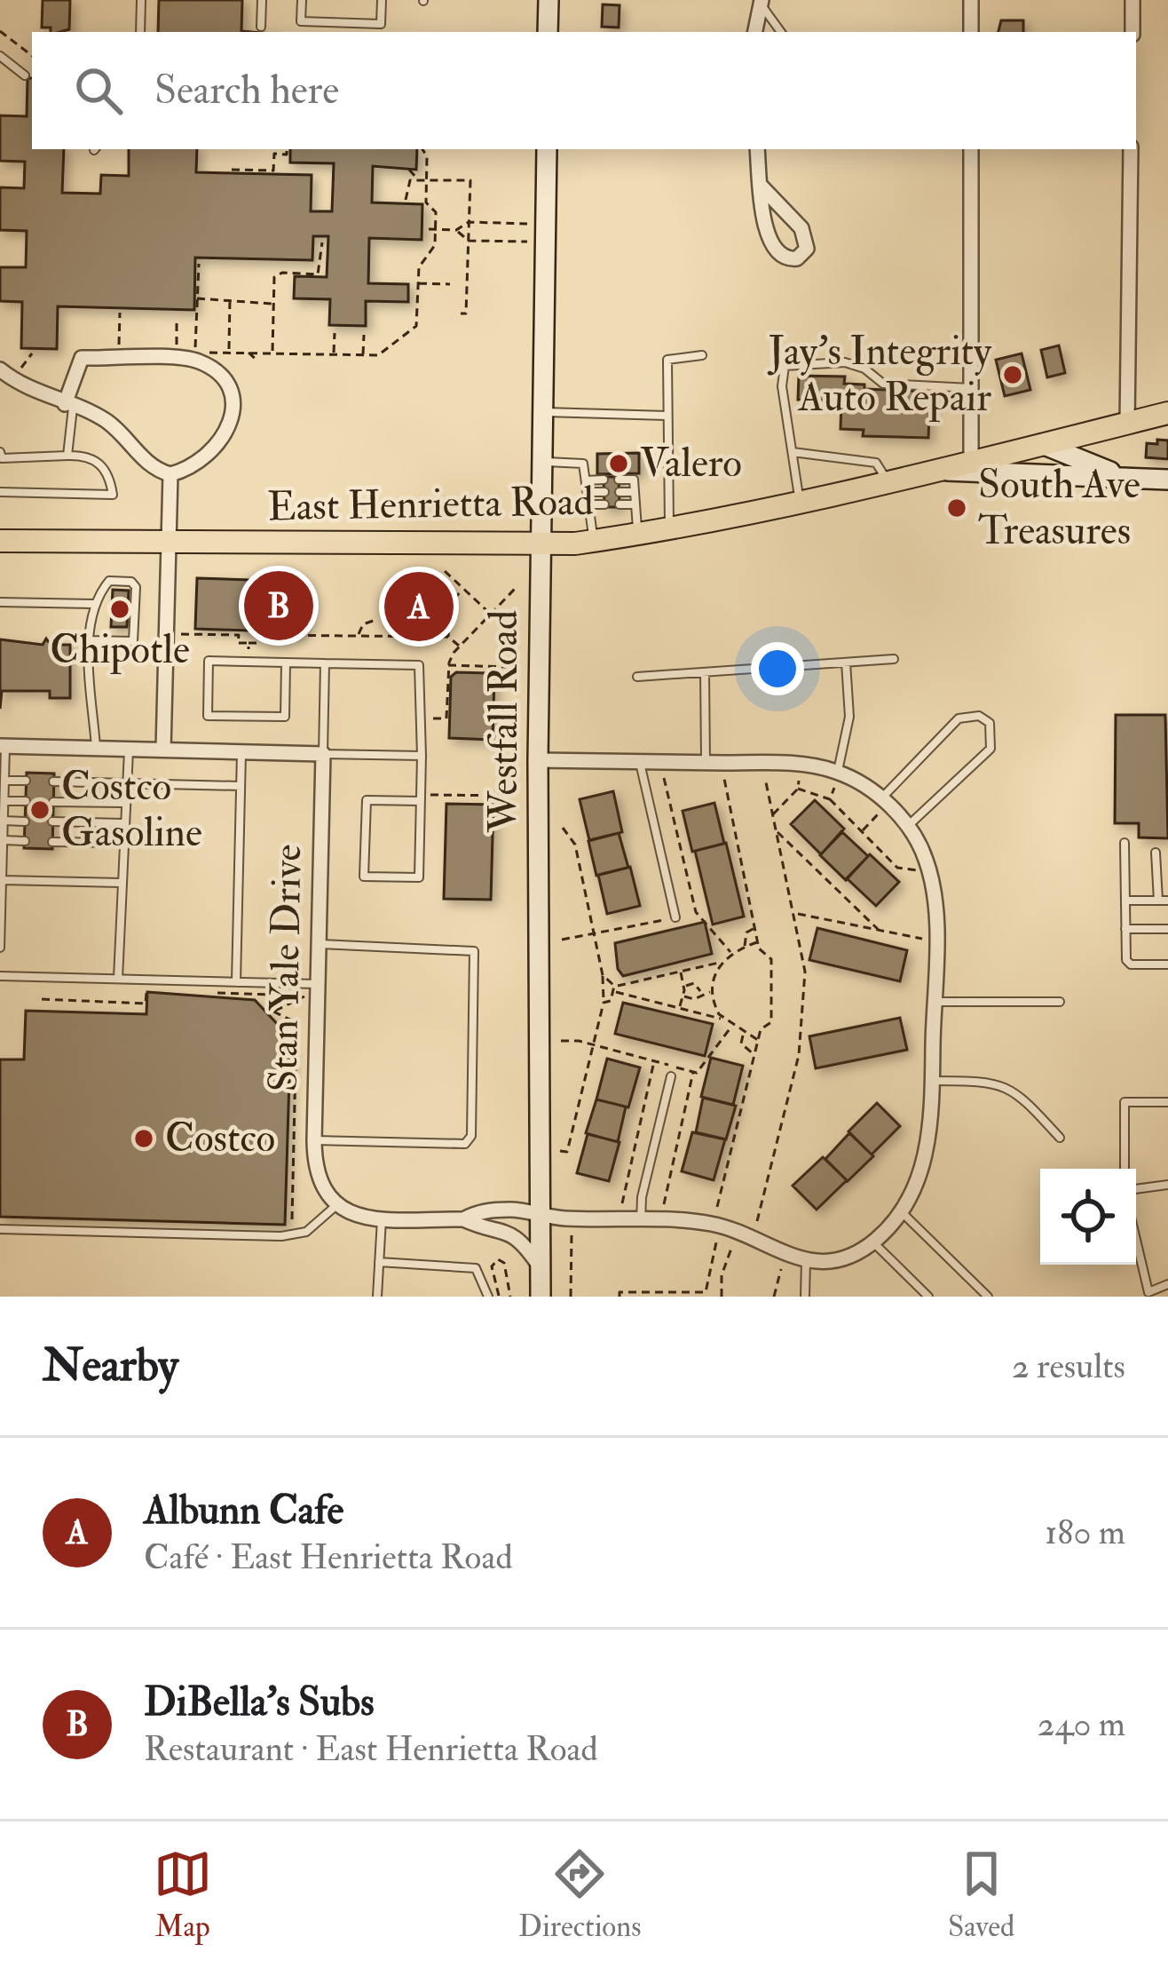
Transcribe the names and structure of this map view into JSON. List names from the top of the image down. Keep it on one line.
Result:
{"streets":{"main road":["East Henrietta Road"],"street":["Westfall Road","Stan Yale Drive"]},"crossings":[["East Henrietta Road","Westfall Road"]],"places":["Jay's Integrity Auto Repair","Valero","South Ave Treasures","Chipotle","Costco Gasoline","Costco"],"page":{"search":"Search here","pins":["B","A"],"heading":["Nearby","2 results"],"list":[{"mark":"A","name":"Albunn Cafe","note":"Café · East Henrietta Road","value":"180 m"},{"mark":"B","name":"DiBella's Subs","note":"Restaurant · East Henrietta Road","value":"240 m"}],"nav":["Map","Directions","Saved"]}}
